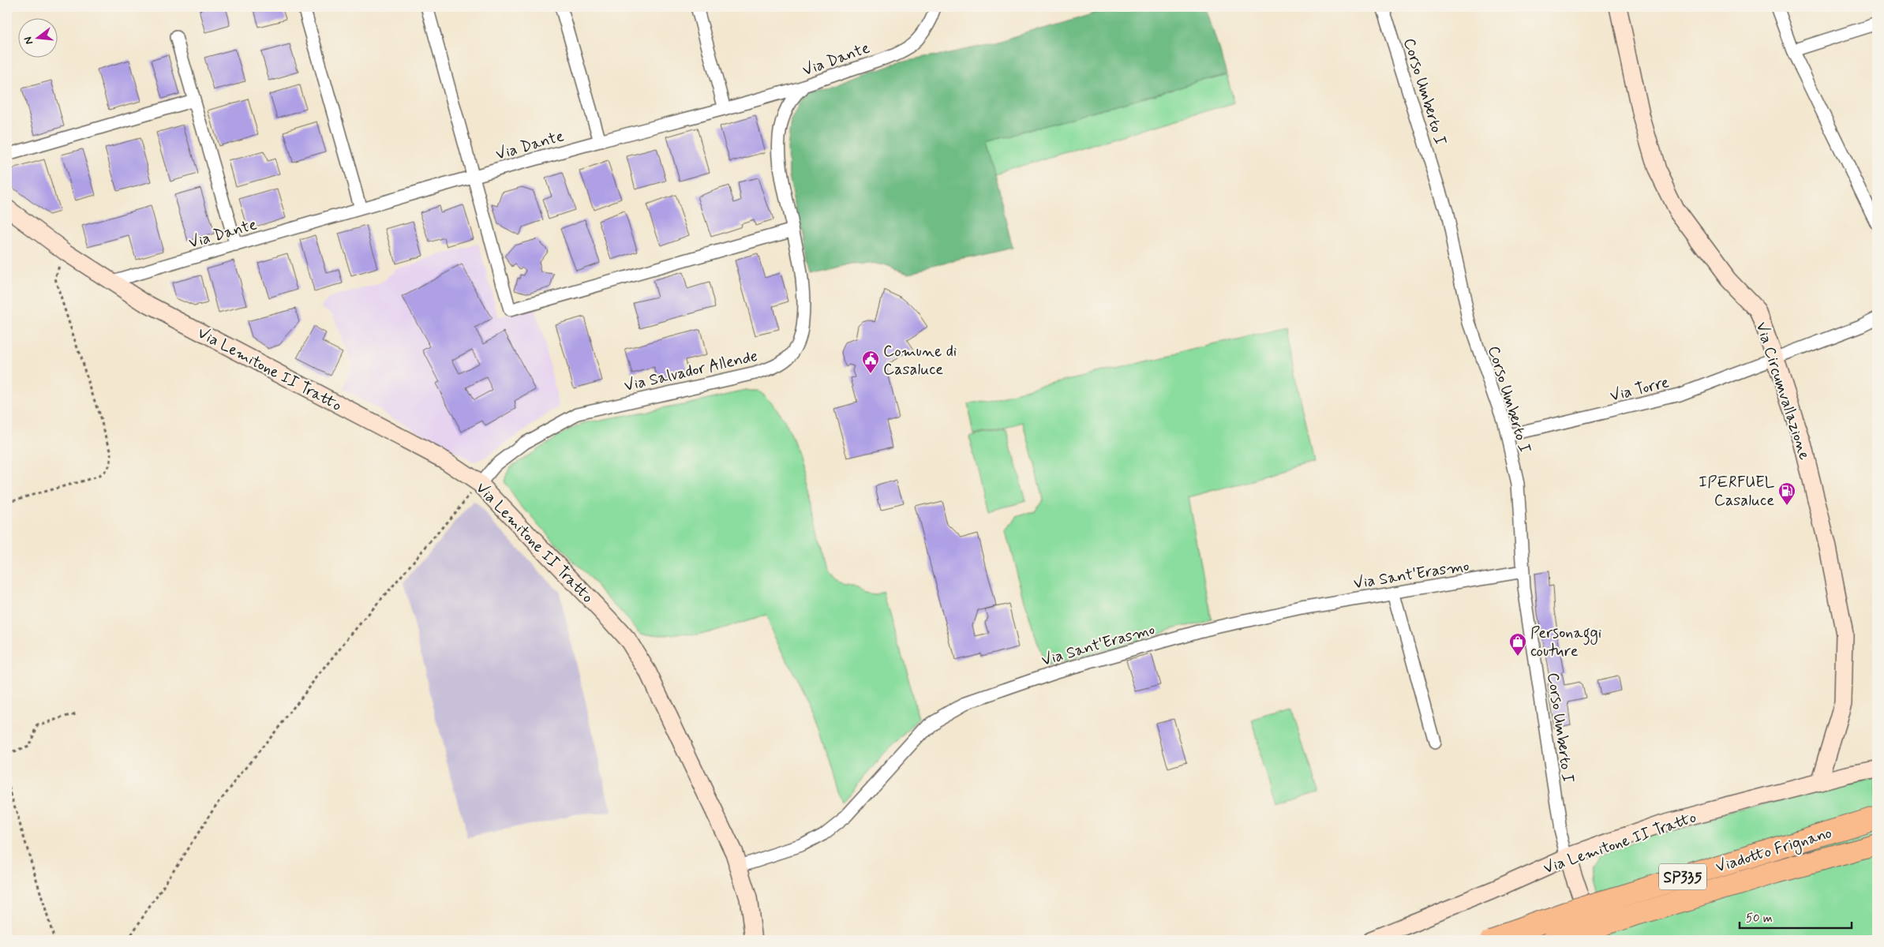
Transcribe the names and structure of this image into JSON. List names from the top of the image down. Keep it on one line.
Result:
{"streets":{"highway":["Viadotto Frignano","SP335"],"street":["Via Dante","Corso Umberto I","Via Lemitone II Tratto","Via Salvador Allende","Via Torre","Via Circumvallazione","Via Sant'Erasmo"]},"crossings":[["Via Dante","Via Lemitone II Tratto"],["Via Dante","Via Salvador Allende"],["Corso Umberto I","Via Lemitone II Tratto"],["Corso Umberto I","Via Torre"],["Corso Umberto I","Via Sant'Erasmo"],["Via Lemitone II Tratto","Via Salvador Allende"],["Via Lemitone II Tratto","Via Circumvallazione"],["Via Lemitone II Tratto","Via Sant'Erasmo"],["Via Torre","Via Circumvallazione"]],"places":{"public building":["Comune di Casaluce"],"fuel station":["IPERFUEL Casaluce"],"shop":["Personaggi couture"]},"scale_bar":"50 m","north":"left"}
